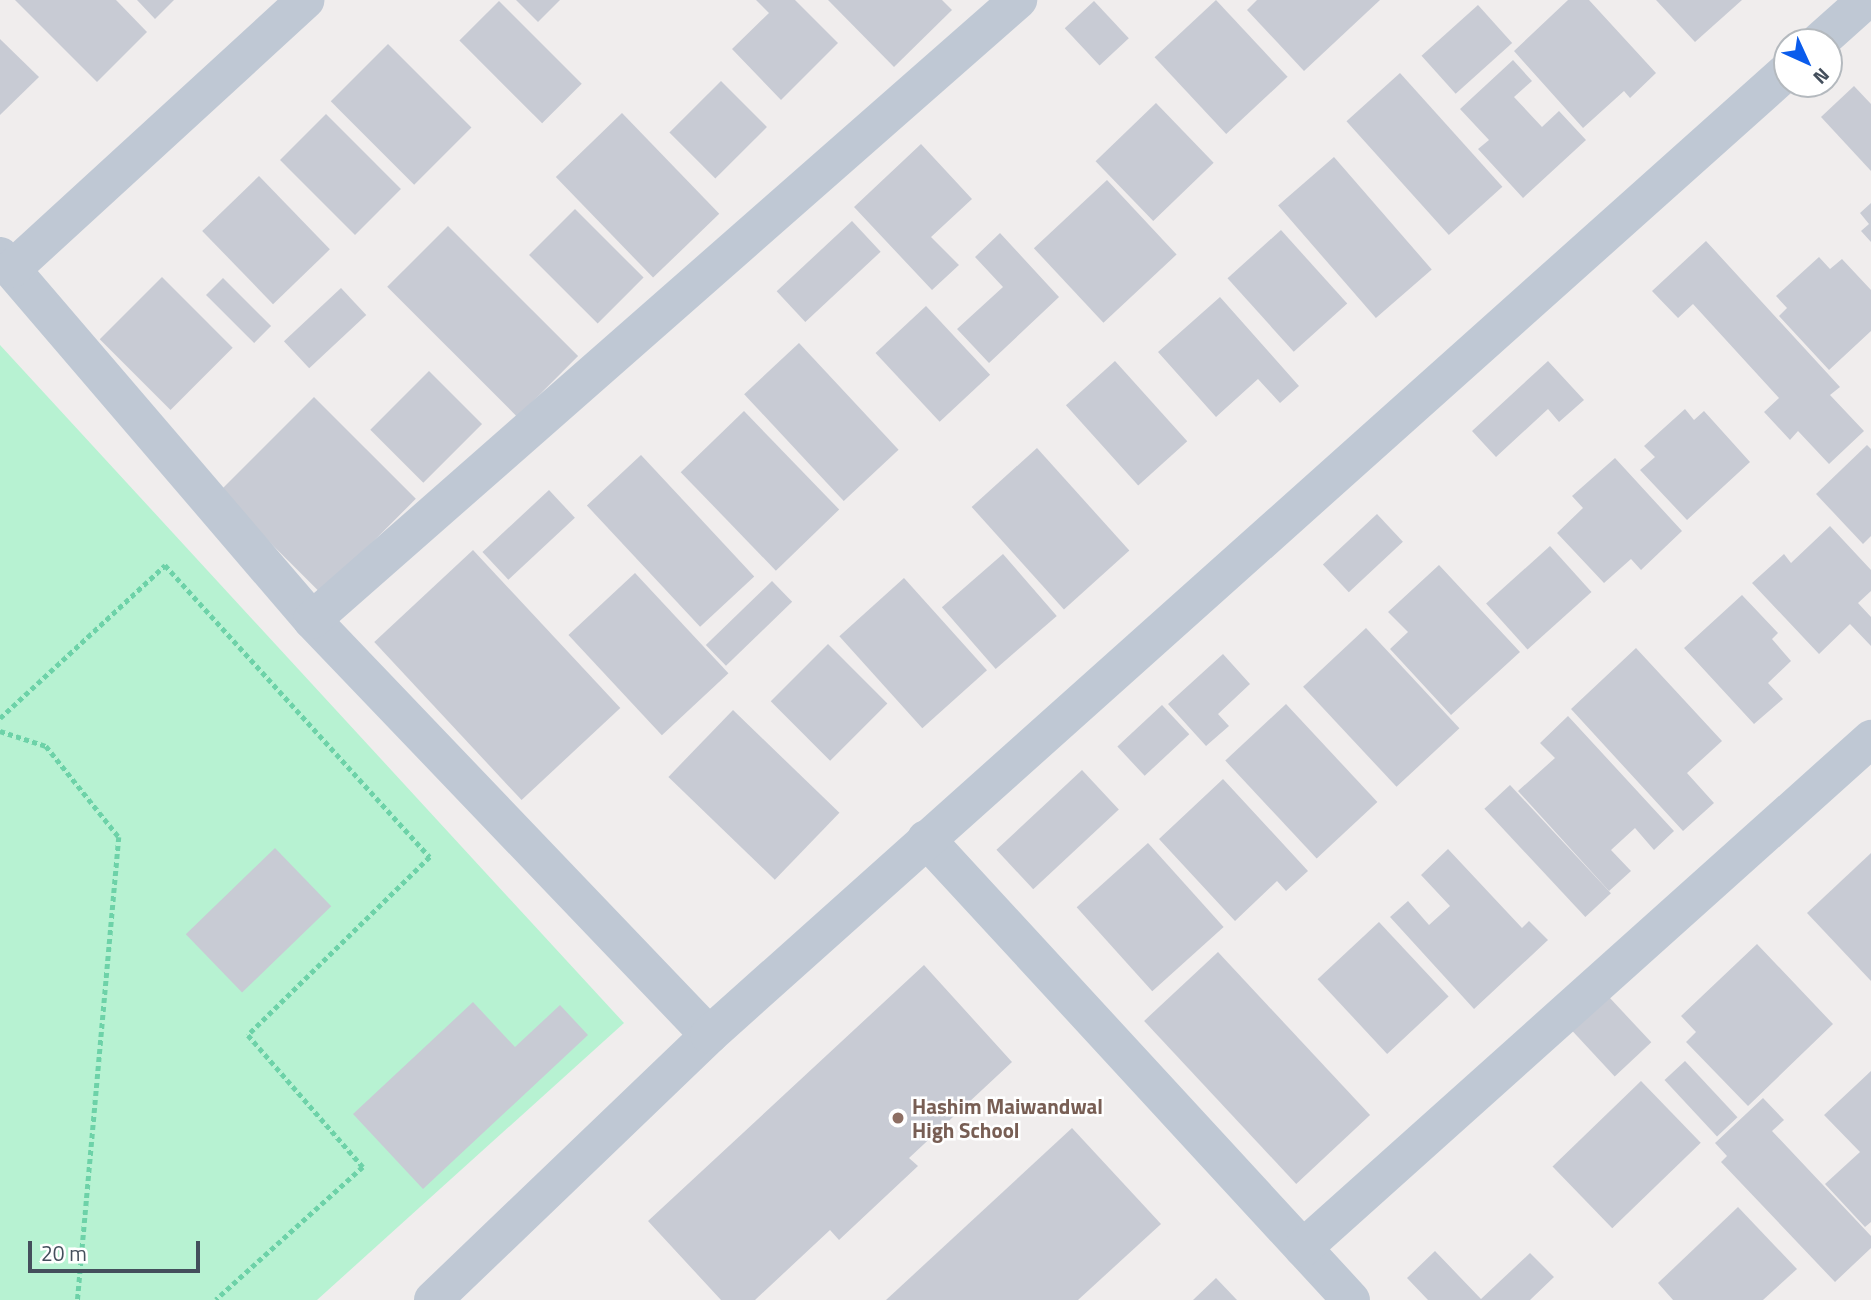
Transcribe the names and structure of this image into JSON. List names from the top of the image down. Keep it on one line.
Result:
{"places":["Hashim Maiwandwal High School"],"scale_bar":"20 m","north":"bottom right"}
